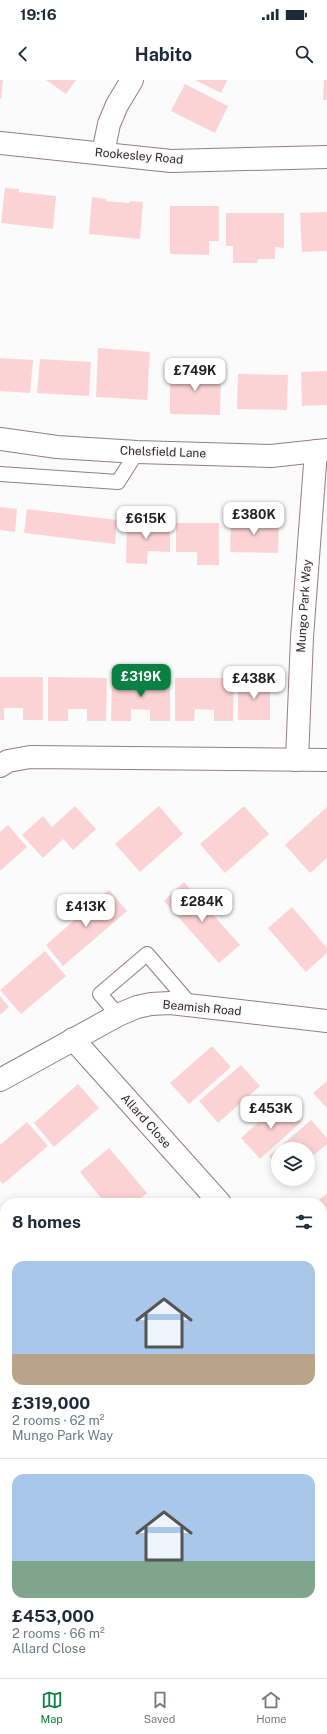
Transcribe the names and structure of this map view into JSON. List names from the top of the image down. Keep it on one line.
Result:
{"streets":{"street":["Rookesley Road","Chelsfield Lane","Mungo Park Way","Beamish Road","Allard Close"]},"crossings":[["Chelsfield Lane","Mungo Park Way"],["Beamish Road","Allard Close"]],"page":{"status":"19:16","header":"Habito","price":["£749K","£380K","£615K","£319K","£438K","£284K","£413K","£453K"],"heading":"8 homes","list":[{"name":"£319,000","note":"2 rooms · 62 m² · Mungo Park Way"},{"name":"£453,000","note":"2 rooms · 66 m² · Allard Close"}],"tabs":["Map","Saved","Home"]}}
